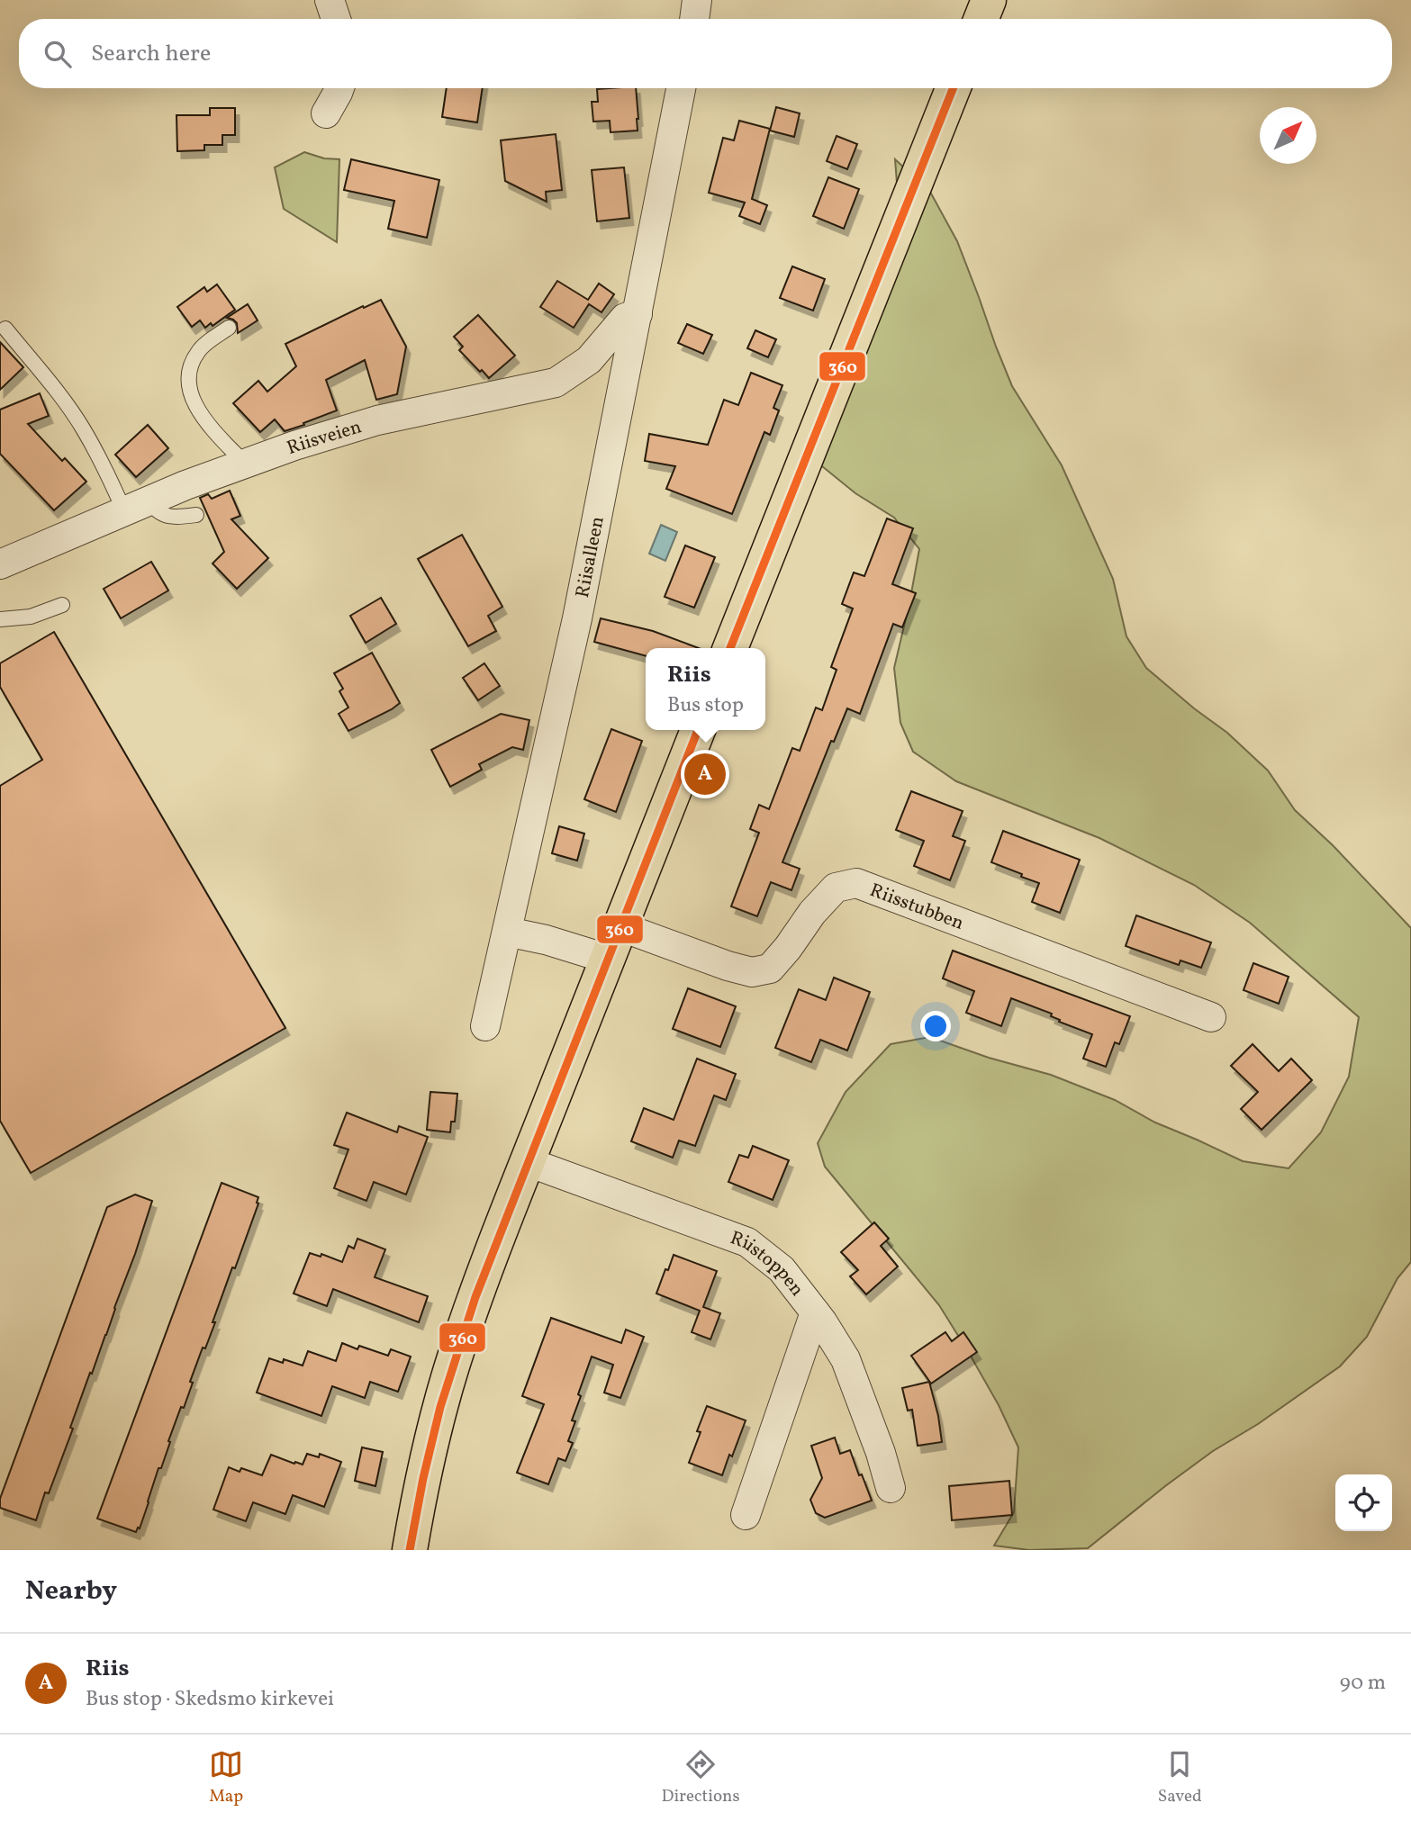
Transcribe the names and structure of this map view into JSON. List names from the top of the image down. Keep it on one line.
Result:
{"streets":{"street":["Riisveien","Riisalleen","Riisstubben","Riistoppen"]},"crossings":[["Riisveien","Riisalleen"]],"lines":["transit line 360"],"north":"top right","page":{"search":"Search here","popup":["Riis","Bus stop"],"pins":"A","heading":"Nearby","list":[{"mark":"A","name":"Riis","note":"Bus stop · Skedsmo kirkevei","value":"90 m"}],"nav":["Map","Directions","Saved"]}}
